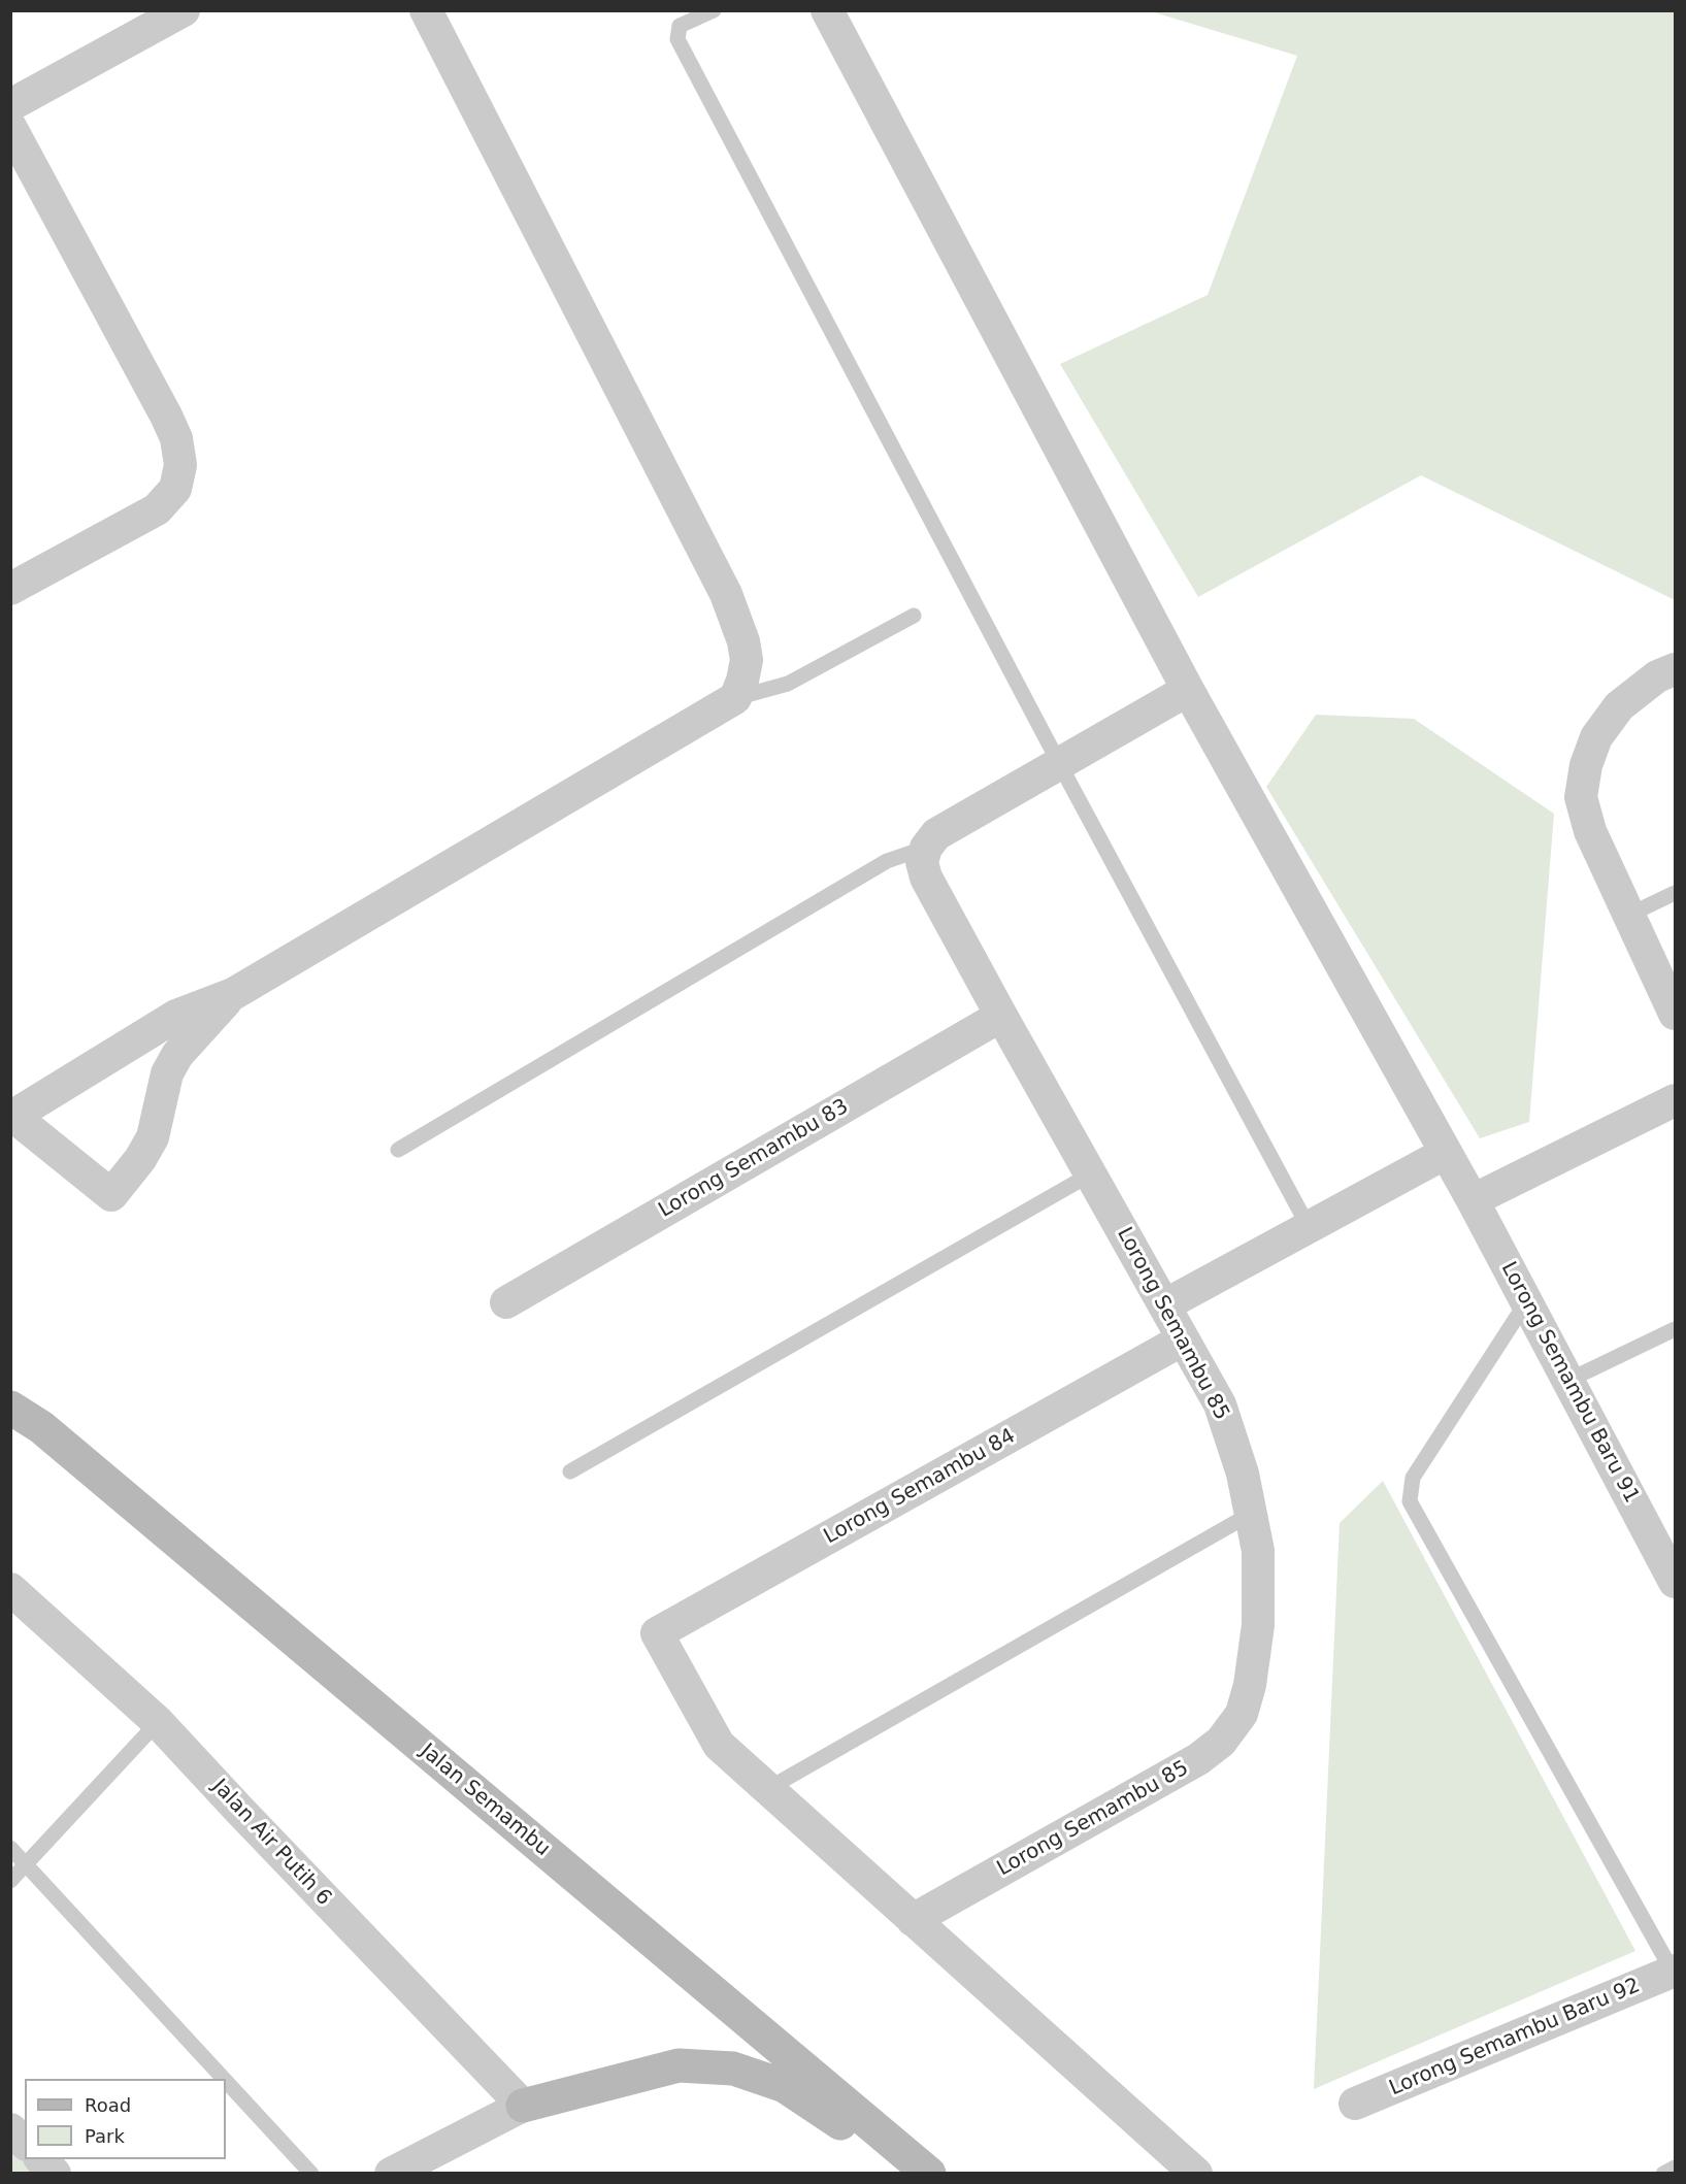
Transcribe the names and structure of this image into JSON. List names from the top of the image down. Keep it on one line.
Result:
{"streets":{"main road":["Jalan Semambu"],"street":["Lorong Semambu 83","Lorong Semambu 85","Lorong Semambu Baru 91","Lorong Semambu 84","Jalan Air Putih 6","Lorong Semambu Baru 92"]},"crossings":[["Lorong Semambu 83","Lorong Semambu 85"],["Lorong Semambu 85","Lorong Semambu 84"]],"legend":["Road","Park"]}
